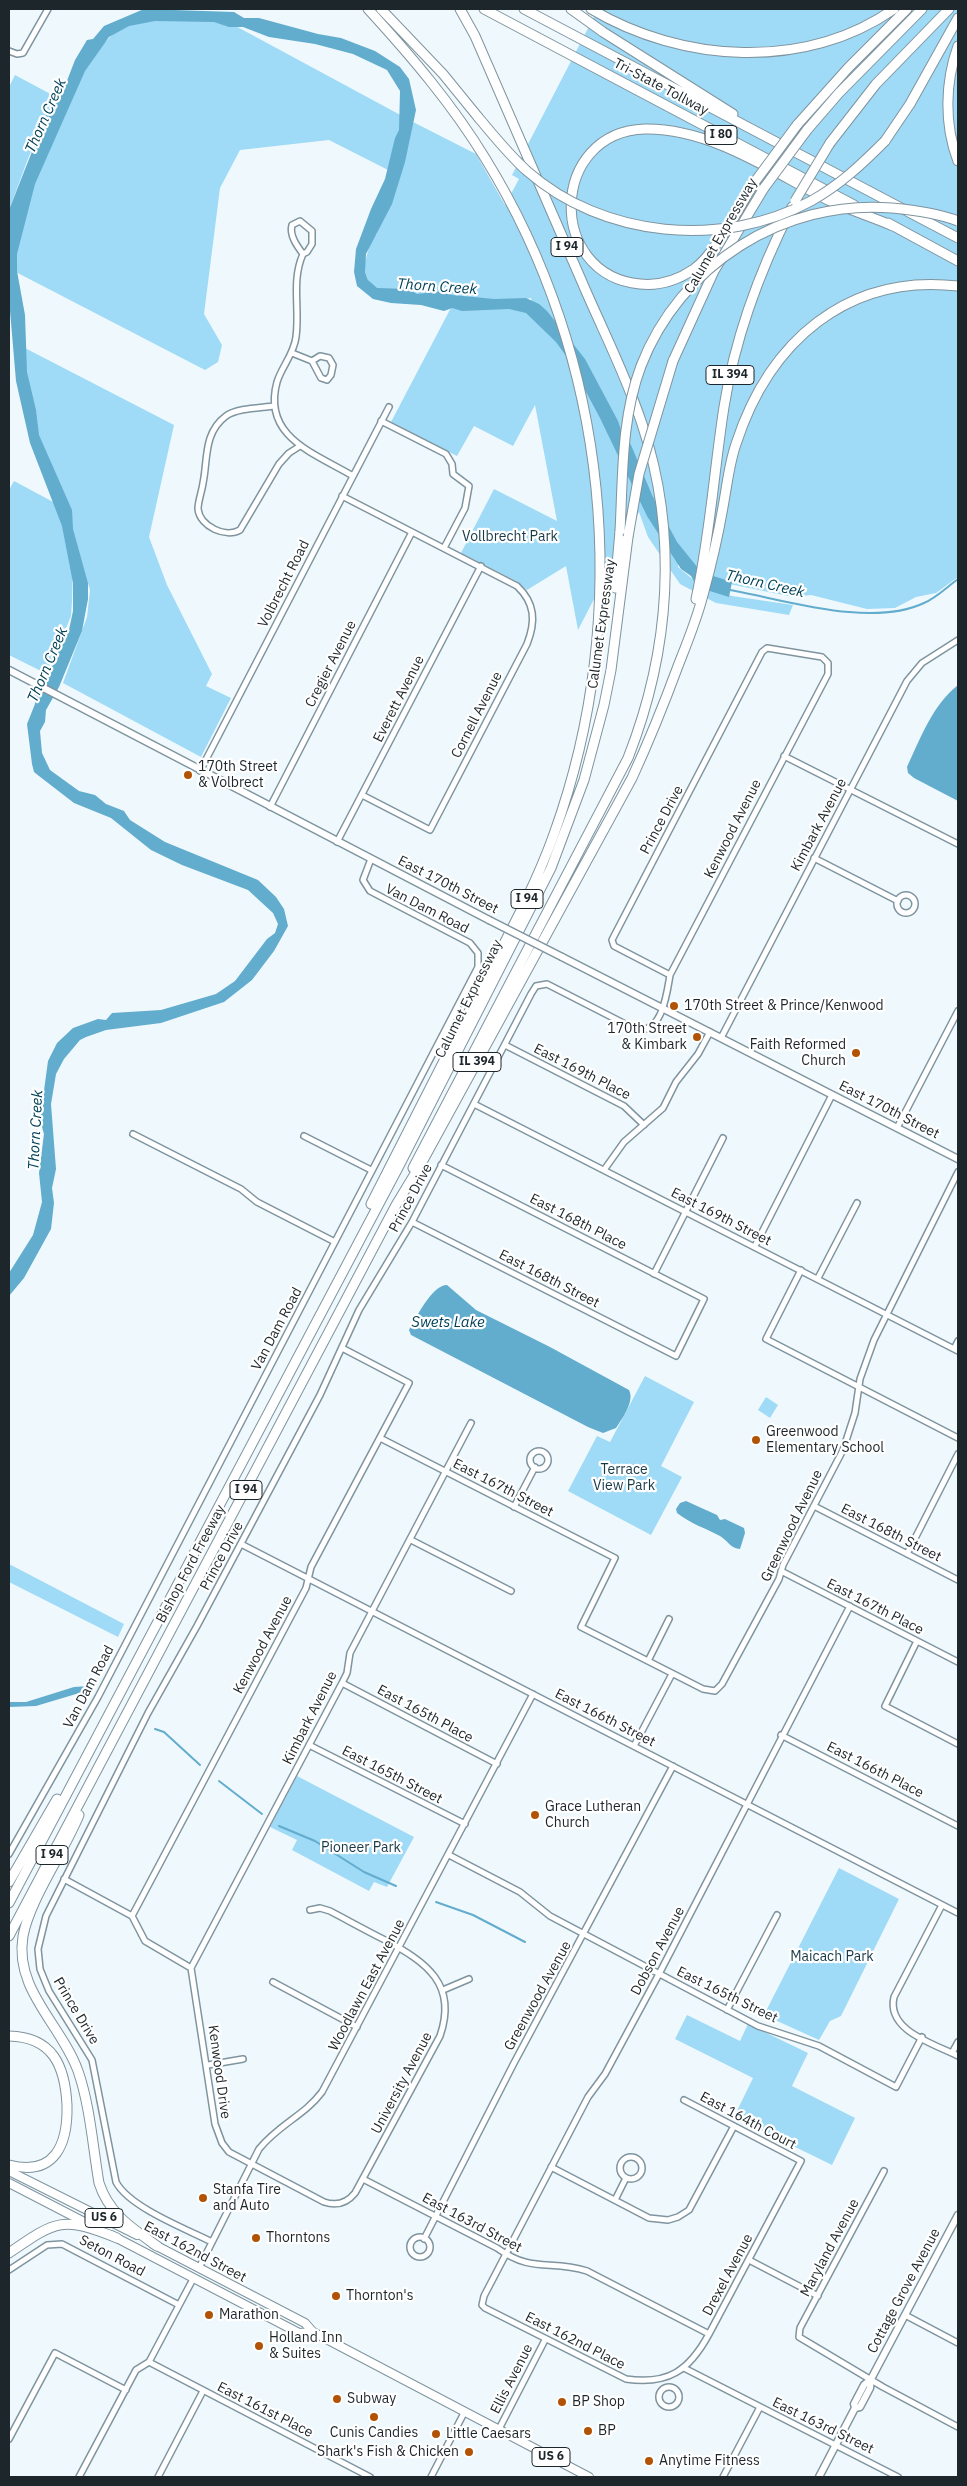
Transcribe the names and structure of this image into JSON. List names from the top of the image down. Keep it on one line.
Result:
{"streets":{"highway":["Tri-State Tollway","I 80","Calumet Expressway","I 94","IL 394","Bishop Ford Freeway"],"main road":["US 6","East 162nd Street"],"street":["Volbrecht Road","Cregier Avenue","Everett Avenue","Cornell Avenue","Prince Drive","Kimbark Avenue","Kenwood Avenue","East 170th Street","Van Dam Road","East 169th Place","East 169th Street","East 168th Place","East 168th Street","East 167th Street","Greenwood Avenue","East 167th Place","East 165th Place","East 166th Street","East 166th Place","East 165th Street","Dobson Avenue","Woodlawn East Avenue","Kenwood Drive","University Avenue","East 164th Court","East 163rd Street","Maryland Avenue","Seton Road","Drexel Avenue","Cottage Grove Avenue","East 162nd Place","Ellis Avenue","East 161st Place"]},"crossings":[["Calumet Expressway","I 94"],["Calumet Expressway","Bishop Ford Freeway"],["I 94","IL 394"],["I 94","Bishop Ford Freeway"],["IL 394","Bishop Ford Freeway"],["Volbrecht Road","East 170th Street"],["Cregier Avenue","East 170th Street"],["Everett Avenue","Cornell Avenue"],["Everett Avenue","East 170th Street"],["Prince Drive","Kenwood Avenue"],["Prince Drive","East 170th Street"],["Prince Drive","East 169th Place"],["Prince Drive","East 169th Street"],["Prince Drive","East 168th Place"],["Prince Drive","East 168th Street"],["Prince Drive","East 166th Street"],["Prince Drive","Woodlawn East Avenue"],["Kimbark Avenue","East 170th Street"],["Kimbark Avenue","East 167th Street"],["Kimbark Avenue","East 165th Place"],["Kimbark Avenue","East 166th Street"],["Kimbark Avenue","East 165th Street"],["Kimbark Avenue","Kenwood Drive"],["Kenwood Avenue","East 170th Street"],["Kenwood Avenue","East 167th Street"],["Kenwood Avenue","East 166th Street"],["East 170th Street","Van Dam Road"],["East 169th Street","Greenwood Avenue"],["East 168th Place","East 168th Street"],["East 168th Street","Greenwood Avenue"],["Greenwood Avenue","East 167th Place"],["Greenwood Avenue","East 166th Street"],["Greenwood Avenue","East 165th Street"],["Greenwood Avenue","East 163rd Street"],["East 167th Place","Dobson Avenue"],["East 165th Place","Woodlawn East Avenue"],["East 166th Street","Dobson Avenue"],["East 166th Street","Woodlawn East Avenue"],["East 166th Place","Dobson Avenue"],["East 165th Street","Dobson Avenue"],["East 165th Street","Woodlawn East Avenue"],["Dobson Avenue","East 163rd Street"],["Dobson Avenue","East 162nd Place"],["Woodlawn East Avenue","Kenwood Drive"],["Woodlawn East Avenue","University Avenue"],["Woodlawn East Avenue","East 162nd Street"],["Kenwood Drive","University Avenue"],["University Avenue","East 163rd Street"],["East 164th Court","Drexel Avenue"],["East 163rd Street","Drexel Avenue"],["East 163rd Street","Cottage Grove Avenue"],["Maryland Avenue","Cottage Grove Avenue"],["East 162nd Street","Ellis Avenue"],["Drexel Avenue","East 162nd Place"],["East 162nd Place","Ellis Avenue"]],"water":["Thorn Creek","Swets Lake"],"parks":["Vollbrecht Park","Terrace View Park","Pioneer Park","Maicach Park"],"places":["170th Street & Volbrect","170th Street & Prince/Kenwood","170th Street & Kimbark","Faith Reformed Church","Greenwood Elementary School","Grace Lutheran Church","Stanfa Tire and Auto","Thorntons","Thornton's","Marathon","Holland Inn & Suites","Subway","BP Shop","Cunis Candies","BP","Little Caesars","Shark's Fish & Chicken","Anytime Fitness"]}
